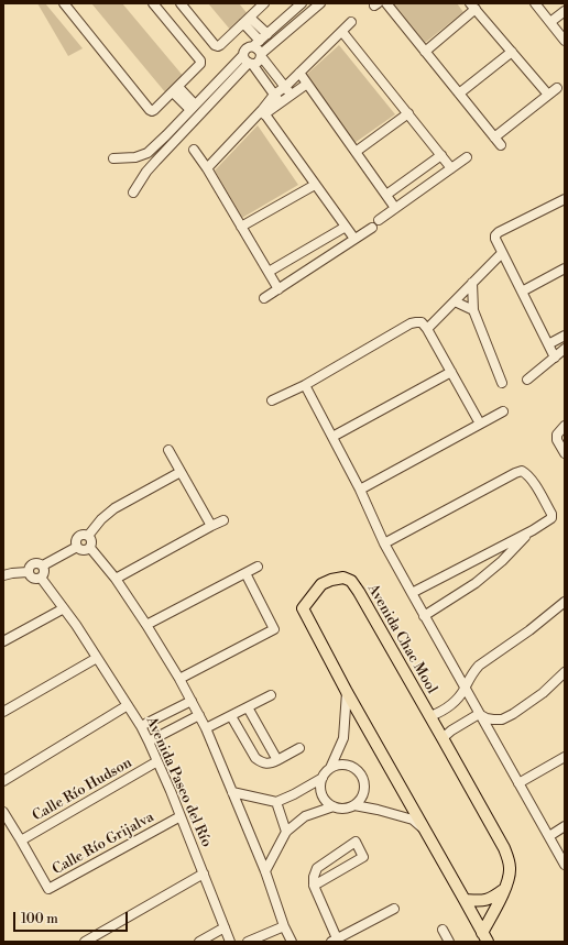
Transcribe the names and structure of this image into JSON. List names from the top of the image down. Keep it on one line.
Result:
{"streets":{"main road":["Avenida Chac Mool"],"street":["Avenida Paseo del Río","Calle Río Hudson","Calle Río Grijalva"]},"crossings":[["Avenida Paseo del Río","Calle Río Hudson"],["Avenida Paseo del Río","Calle Río Grijalva"],["Calle Río Hudson","Calle Río Grijalva"]],"scale_bar":"100 m"}
